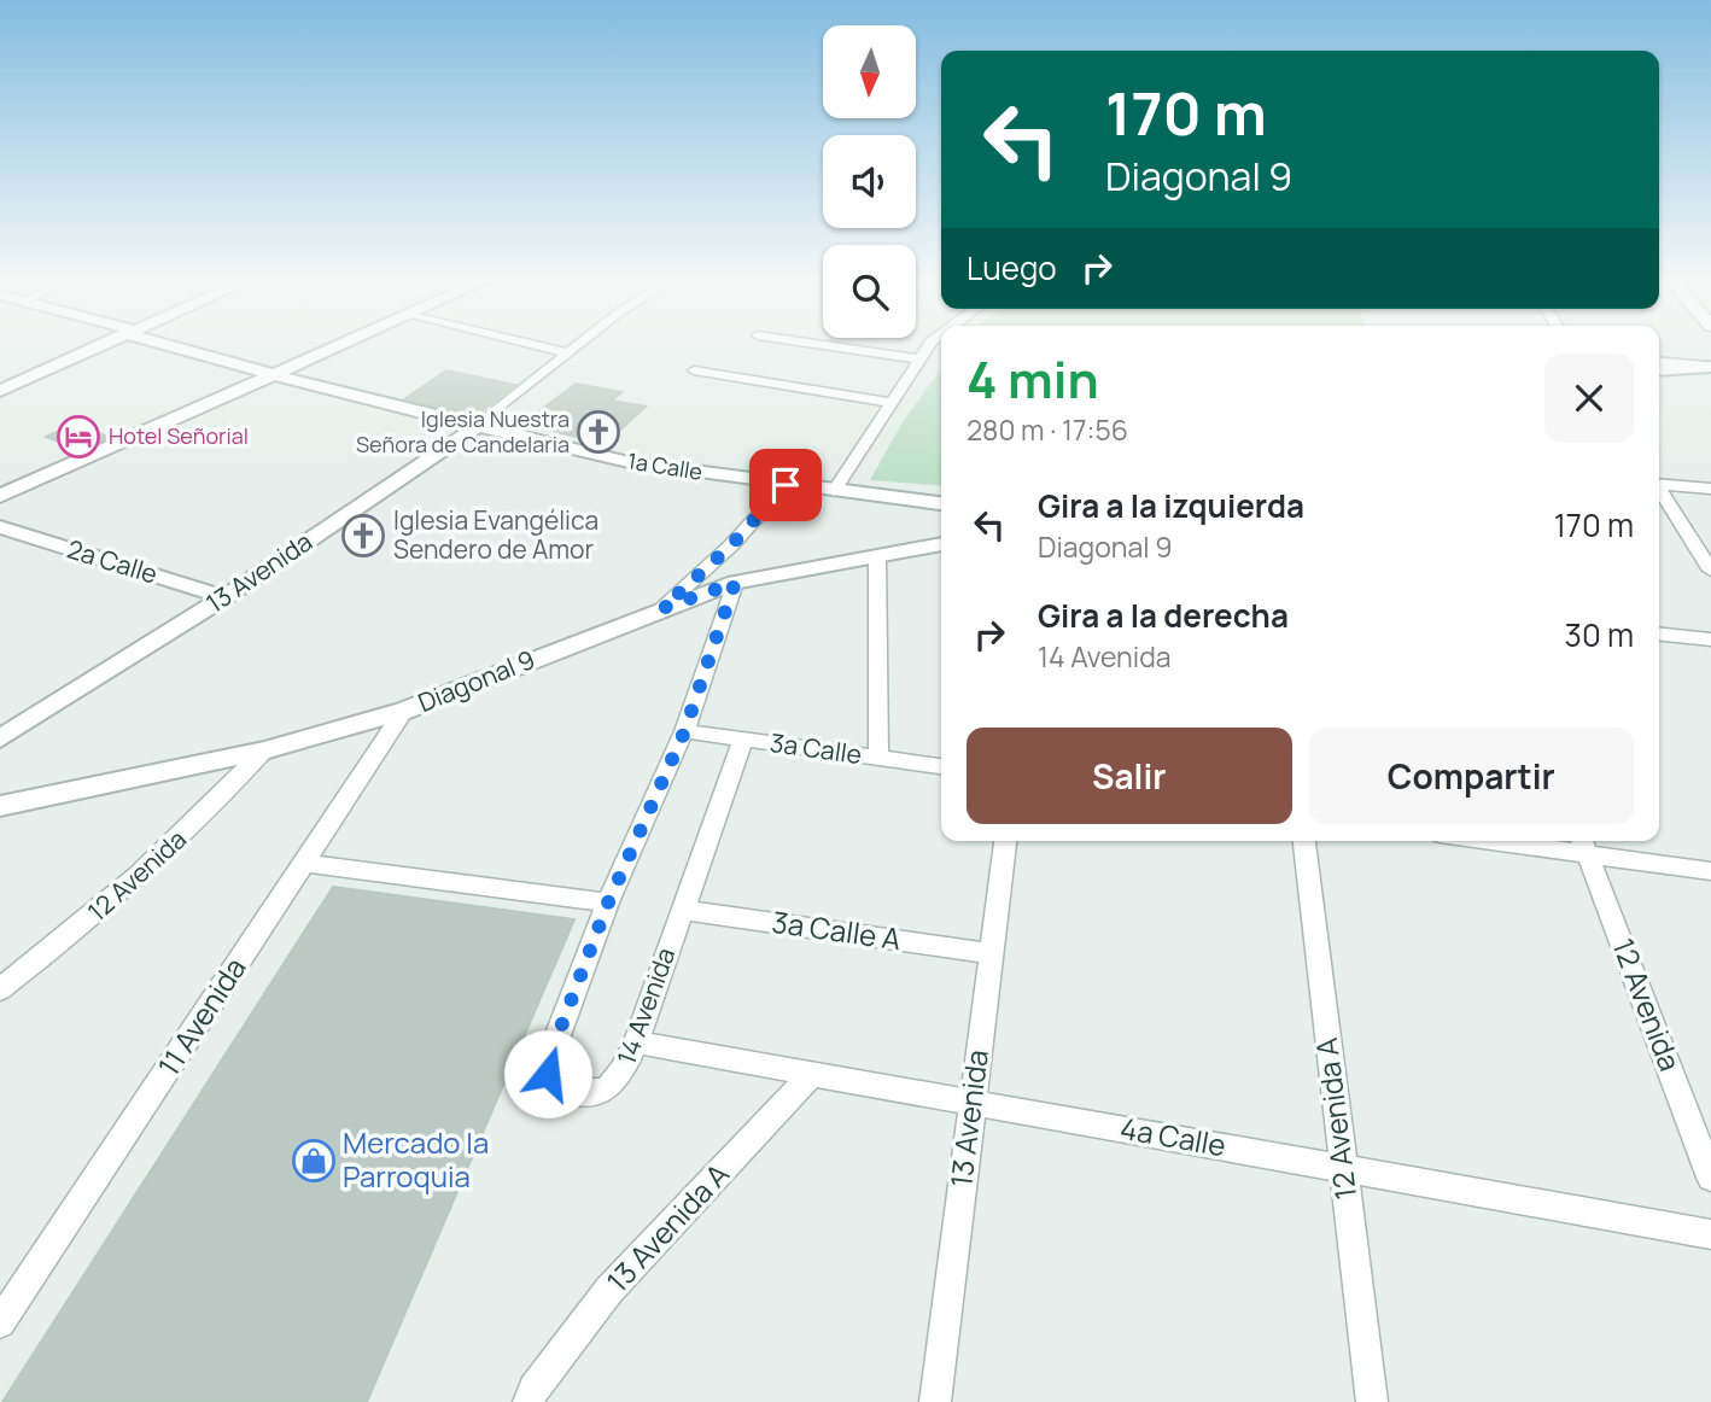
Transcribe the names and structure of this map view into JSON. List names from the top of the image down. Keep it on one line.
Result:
{"streets":{"street":["1a Calle","2a Calle","13 Avenida","Diagonal 9","3a Calle","12 Avenida","3a Calle A","14 Avenida","11 Avenida","12 Avenida A","4a Calle","13 Avenida A"]},"crossings":[["1a Calle","13 Avenida"],["2a Calle","13 Avenida"],["13 Avenida","3a Calle A"],["13 Avenida","4a Calle"],["Diagonal 9","12 Avenida"],["Diagonal 9","14 Avenida"],["Diagonal 9","11 Avenida"],["3a Calle","14 Avenida"],["3a Calle A","14 Avenida"],["14 Avenida","4a Calle"],["12 Avenida A","4a Calle"],["4a Calle","13 Avenida A"]],"places":{"church":["Iglesia Nuestra Señora de Candelaria","Iglesia Evangélica Sendero de Amor"],"hotel":["Hotel Señorial"],"shop":["Mercado la Parroquia"]},"north":"bottom","page":{"turn":["170 m","Diagonal 9"],"then":"Luego","heading":["4 min","280 m · 17:56"],"list":[{"name":"Gira a la izquierda","note":"Diagonal 9","value":"170 m"},{"name":"Gira a la derecha","note":"14 Avenida","value":"30 m"}],"buttons":["Salir","Compartir"]}}
